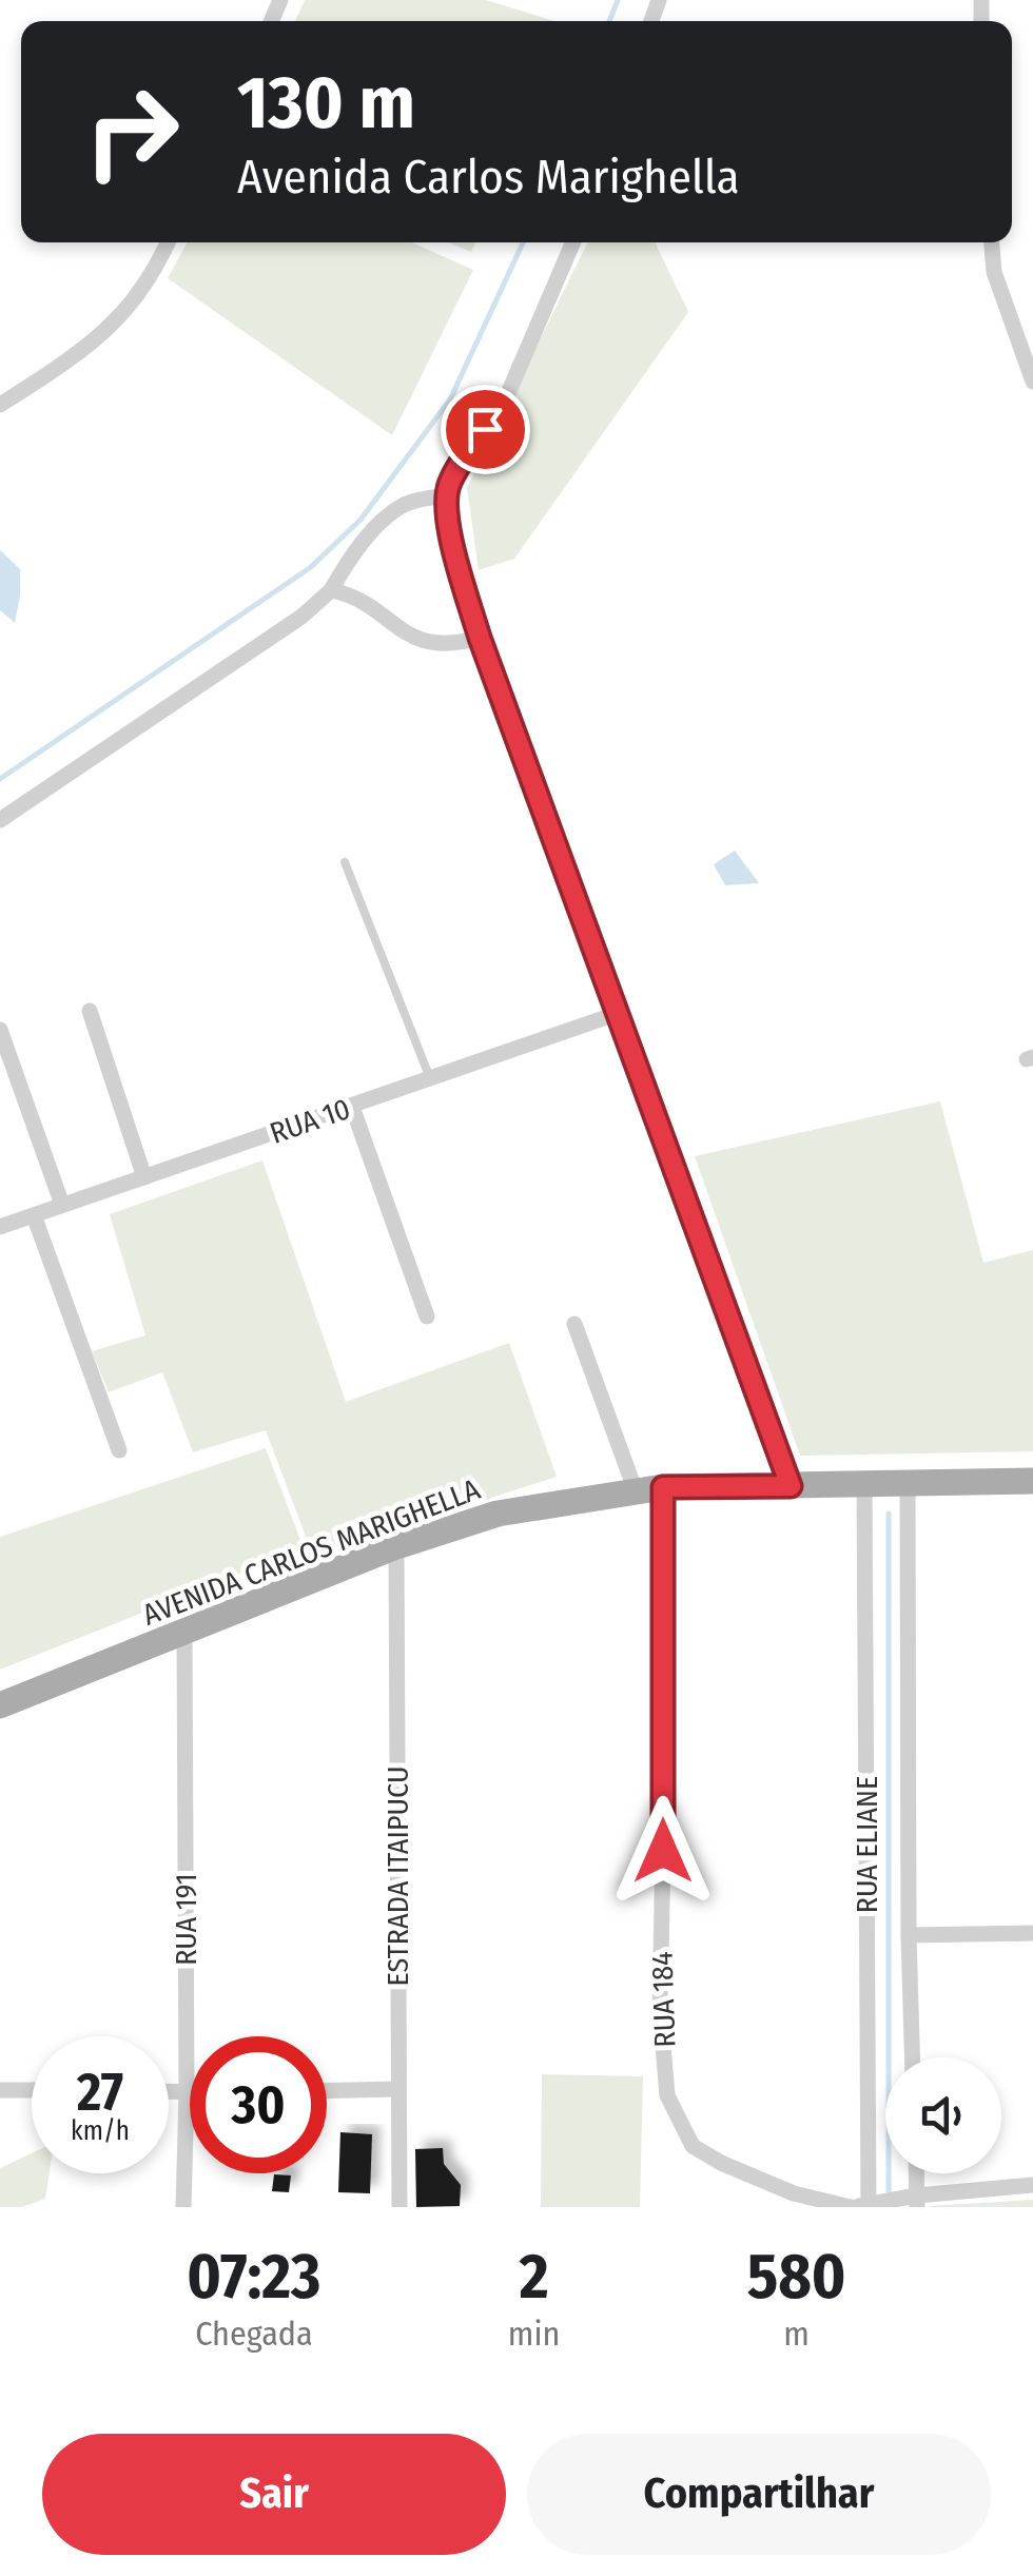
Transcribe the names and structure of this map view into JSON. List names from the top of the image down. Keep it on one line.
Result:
{"streets":{"main road":["AVENIDA CARLOS MARIGHELLA"],"street":["RUA 10","RUA ELIANE","ESTRADA ITAIPUCU","RUA 191","RUA 184"]},"crossings":[["AVENIDA CARLOS MARIGHELLA","RUA ELIANE"],["AVENIDA CARLOS MARIGHELLA","ESTRADA ITAIPUCU"],["AVENIDA CARLOS MARIGHELLA","RUA 191"],["AVENIDA CARLOS MARIGHELLA","RUA 184"],["RUA ELIANE","RUA 184"]],"page":{"turn":["130 m","Avenida Carlos Marighella"],"speed":"27 km/h","limit":"30","eta":["07:23","Chegada","2","min","580","m"],"buttons":["Sair","Compartilhar"]}}
